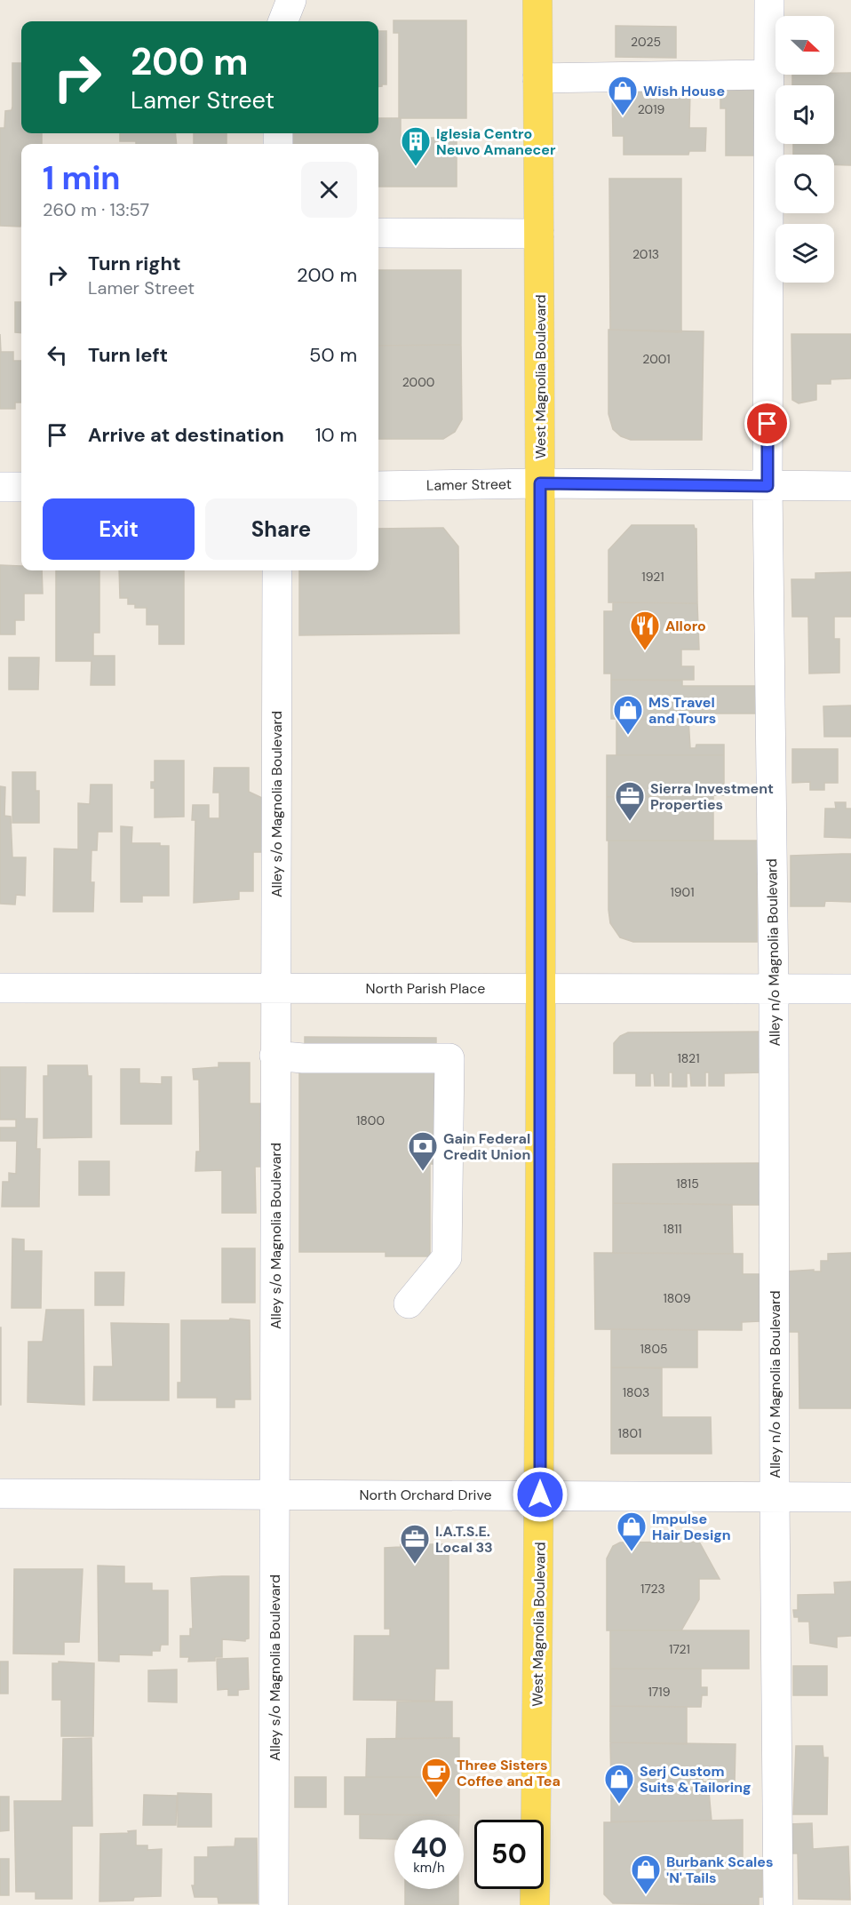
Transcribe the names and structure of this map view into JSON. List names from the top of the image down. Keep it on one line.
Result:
{"streets":{"main road":["West Magnolia Boulevard"],"street":["Lamer Street","Alley s/o Magnolia Boulevard","Alley n/o Magnolia Boulevard","North Parish Place","North Orchard Drive"]},"crossings":[["West Magnolia Boulevard","Lamer Street"],["West Magnolia Boulevard","North Parish Place"],["West Magnolia Boulevard","North Orchard Drive"],["Lamer Street","Alley n/o Magnolia Boulevard"],["Alley s/o Magnolia Boulevard","North Parish Place"],["Alley s/o Magnolia Boulevard","North Orchard Drive"],["Alley n/o Magnolia Boulevard","North Parish Place"],["Alley n/o Magnolia Boulevard","North Orchard Drive"]],"places":{"shop":["Wish House","MS Travel and Tours","Impulse Hair Design","Serj Custom Suits & Tailoring","Burbank Scales 'N' Tails"],"building":["Iglesia Centro Neuvo Amanecer"],"restaurant":["Alloro"],"office":["Sierra Investment Properties","I.A.T.S.E. Local 33"],"bank":["Gain Federal Credit Union"],"cafe":["Three Sisters Coffee and Tea"]},"house_numbers":["2025","2019","2013","2001","2000","1921","1901","1821","1800","1815","1811","1809","1805","1803","1801","1723","1721","1719"],"north":"right","page":{"turn":["200 m","Lamer Street"],"heading":["1 min","260 m · 13:57"],"list":[{"name":"Turn right","note":"Lamer Street","value":"200 m"},{"name":"Turn left","value":"50 m"},{"name":"Arrive at destination","value":"10 m"}],"buttons":["Exit","Share"],"speed":"40 km/h","limit":"50"}}
